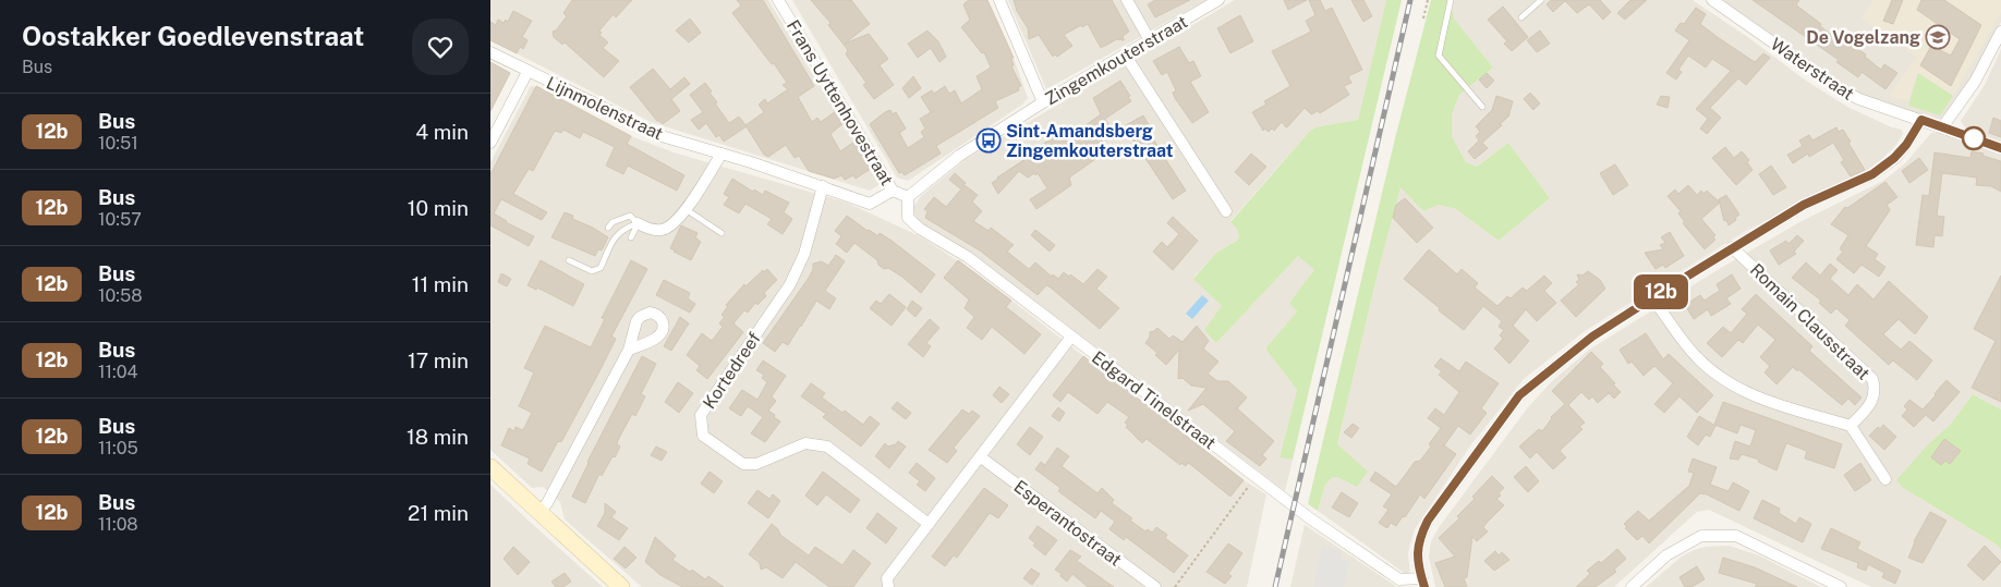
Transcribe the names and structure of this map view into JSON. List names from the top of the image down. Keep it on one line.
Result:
{"streets":{"street":["Zingemkouterstraat","Waterstraat","Frans Uyttenhovestraat","Lijnmolenstraat","Romain Clausstraat","Kortedreef","Edgard Tinelstraat","Esperantostraat"]},"crossings":[["Zingemkouterstraat","Frans Uyttenhovestraat"],["Zingemkouterstraat","Edgard Tinelstraat"],["Frans Uyttenhovestraat","Lijnmolenstraat"],["Frans Uyttenhovestraat","Edgard Tinelstraat"],["Lijnmolenstraat","Kortedreef"]],"places":{"school or university":["De Vogelzang"],"bus stop":["Sint-Amandsberg Zingemkouterstraat"]},"lines":["bus line 12b"],"page":{"heading":["Oostakker Goedlevenstraat","Bus"],"on_map":"12b","list":[{"mark":"12b","name":"Bus","note":"10:51","value":"4 min"},{"mark":"12b","name":"Bus","note":"10:57","value":"10 min"},{"mark":"12b","name":"Bus","note":"10:58","value":"11 min"},{"mark":"12b","name":"Bus","note":"11:04","value":"17 min"},{"mark":"12b","name":"Bus","note":"11:05","value":"18 min"},{"mark":"12b","name":"Bus","note":"11:08","value":"21 min"}]}}
